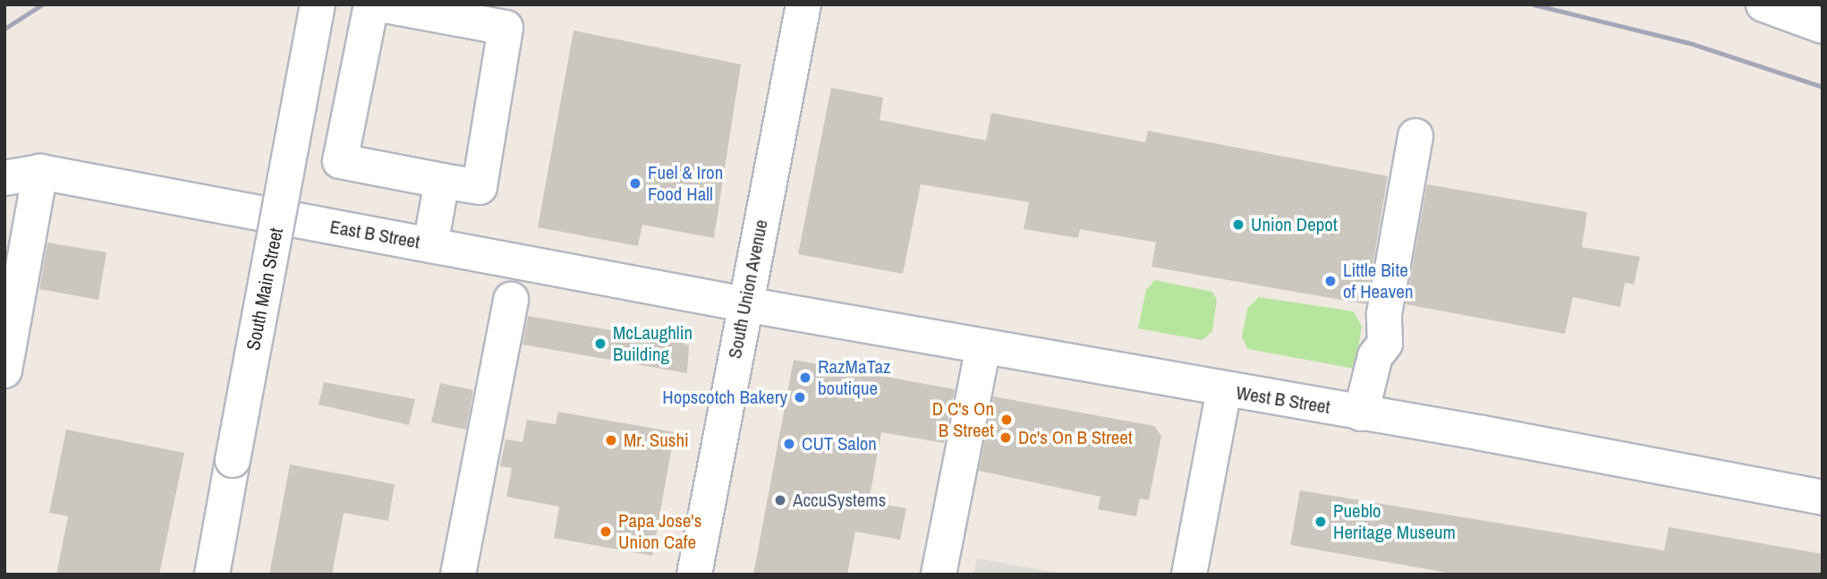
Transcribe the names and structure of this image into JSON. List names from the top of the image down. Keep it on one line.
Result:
{"streets":{"street":["East B Street","South Main Street","South Union Avenue","West B Street"]},"crossings":[["East B Street","South Union Avenue"],["East B Street","West B Street"],["South Union Avenue","West B Street"]],"places":["Fuel & Iron Food Hall","Union Depot","Little Bite of Heaven","McLaughlin Building","RazMaTaz boutique","Hopscotch Bakery","D C's On B Street","Dc's On B Street","Mr. Sushi","CUT Salon","AccuSystems","Pueblo Heritage Museum","Papa Jose's Union Cafe"]}
